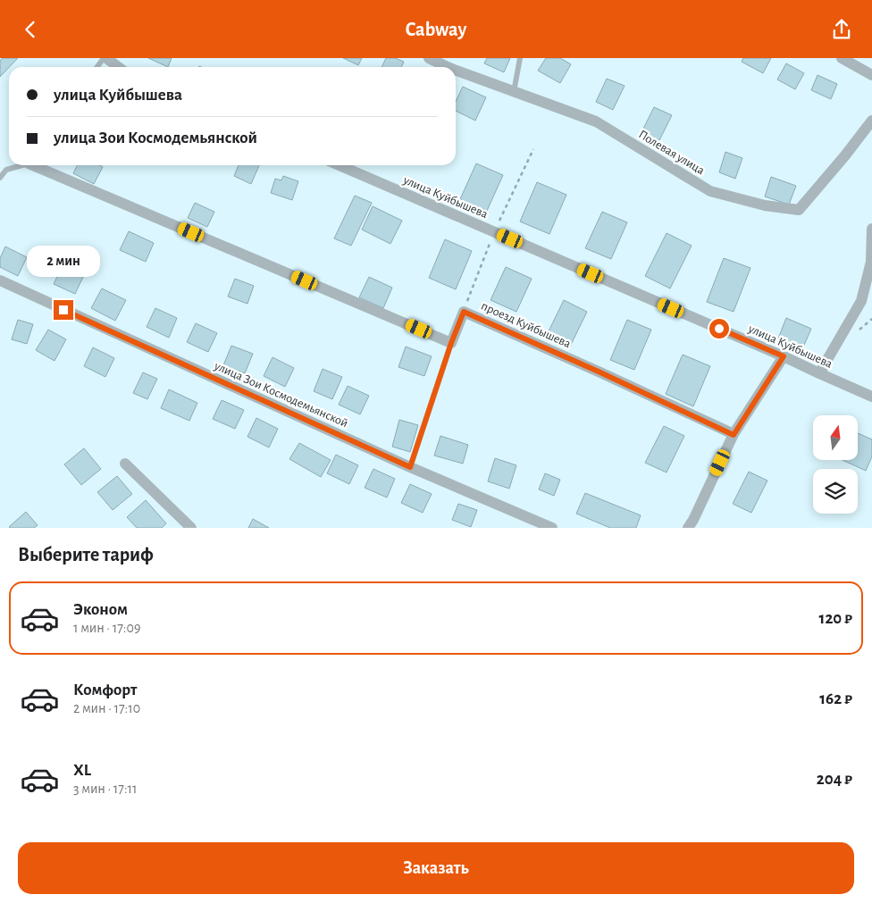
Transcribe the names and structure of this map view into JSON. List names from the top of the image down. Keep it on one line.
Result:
{"streets":{"street":["Полевая улица","улица Куйбышева","проезд Куйбышева","улица Зои Космодемьянской"]},"north":"top","page":{"header":"Cabway","banner":["улица Куйбышева","улица Зои Космодемьянской"],"bubble":"2 мин","heading":"Выберите тариф","list":[{"name":"Эконом","note":"1 мин · 17:09","value":"120 ₽"},{"name":"Комфорт","note":"2 мин · 17:10","value":"162 ₽"},{"name":"XL","note":"3 мин · 17:11","value":"204 ₽"}],"buttons":"Заказать"}}
